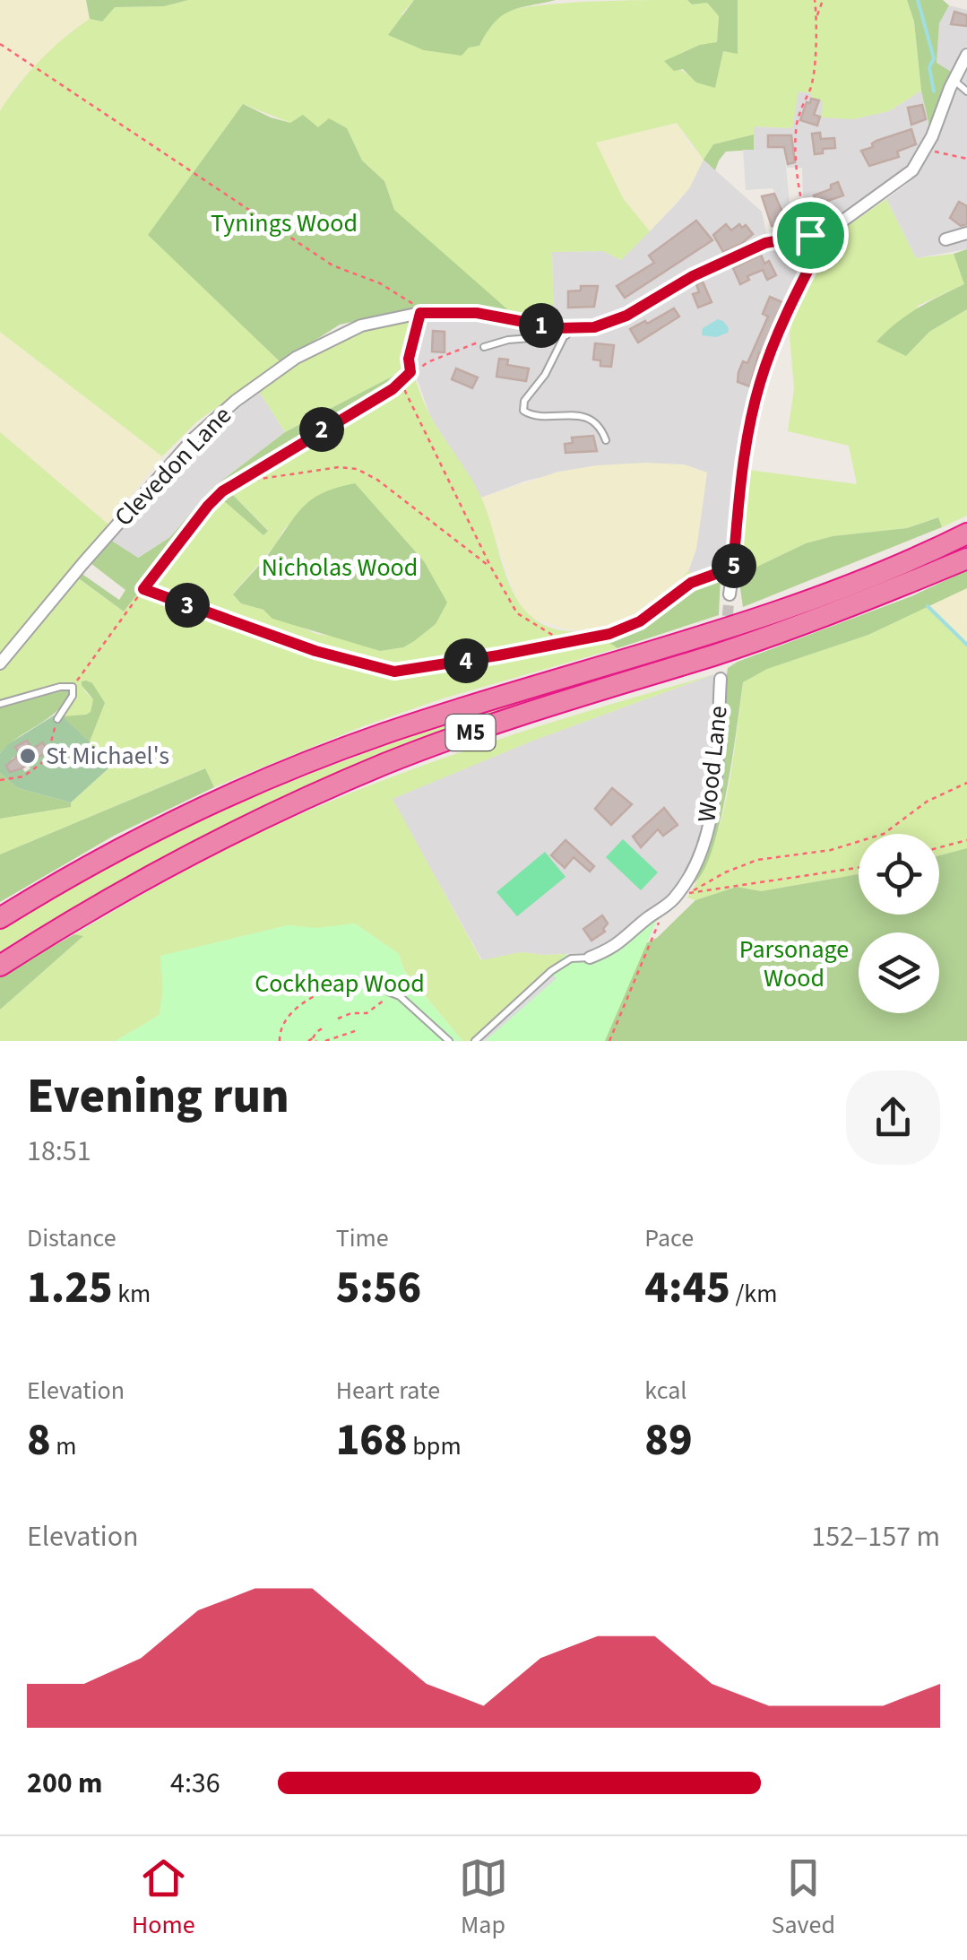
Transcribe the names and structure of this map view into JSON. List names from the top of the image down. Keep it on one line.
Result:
{"streets":{"highway":["M5"],"street":["Clevedon Lane","Wood Lane"]},"parks":["Tynings Wood","Nicholas Wood","Parsonage Wood","Cockheap Wood"],"places":["St Michael's"],"page":{"pins":["1","2","5","3","4"],"heading":["Evening run","18:51"],"stats":[["Distance","1.25 km"],["Time","5:56"],["Pace","4:45 /km"],["Elevation","8 m"],["Heart rate","168 bpm"],["kcal","89"]],"chart":["Elevation","152–157 m"],"list":[{"name":"200 m","note":"4:36"}],"tabs":["Home","Map","Saved"]}}
